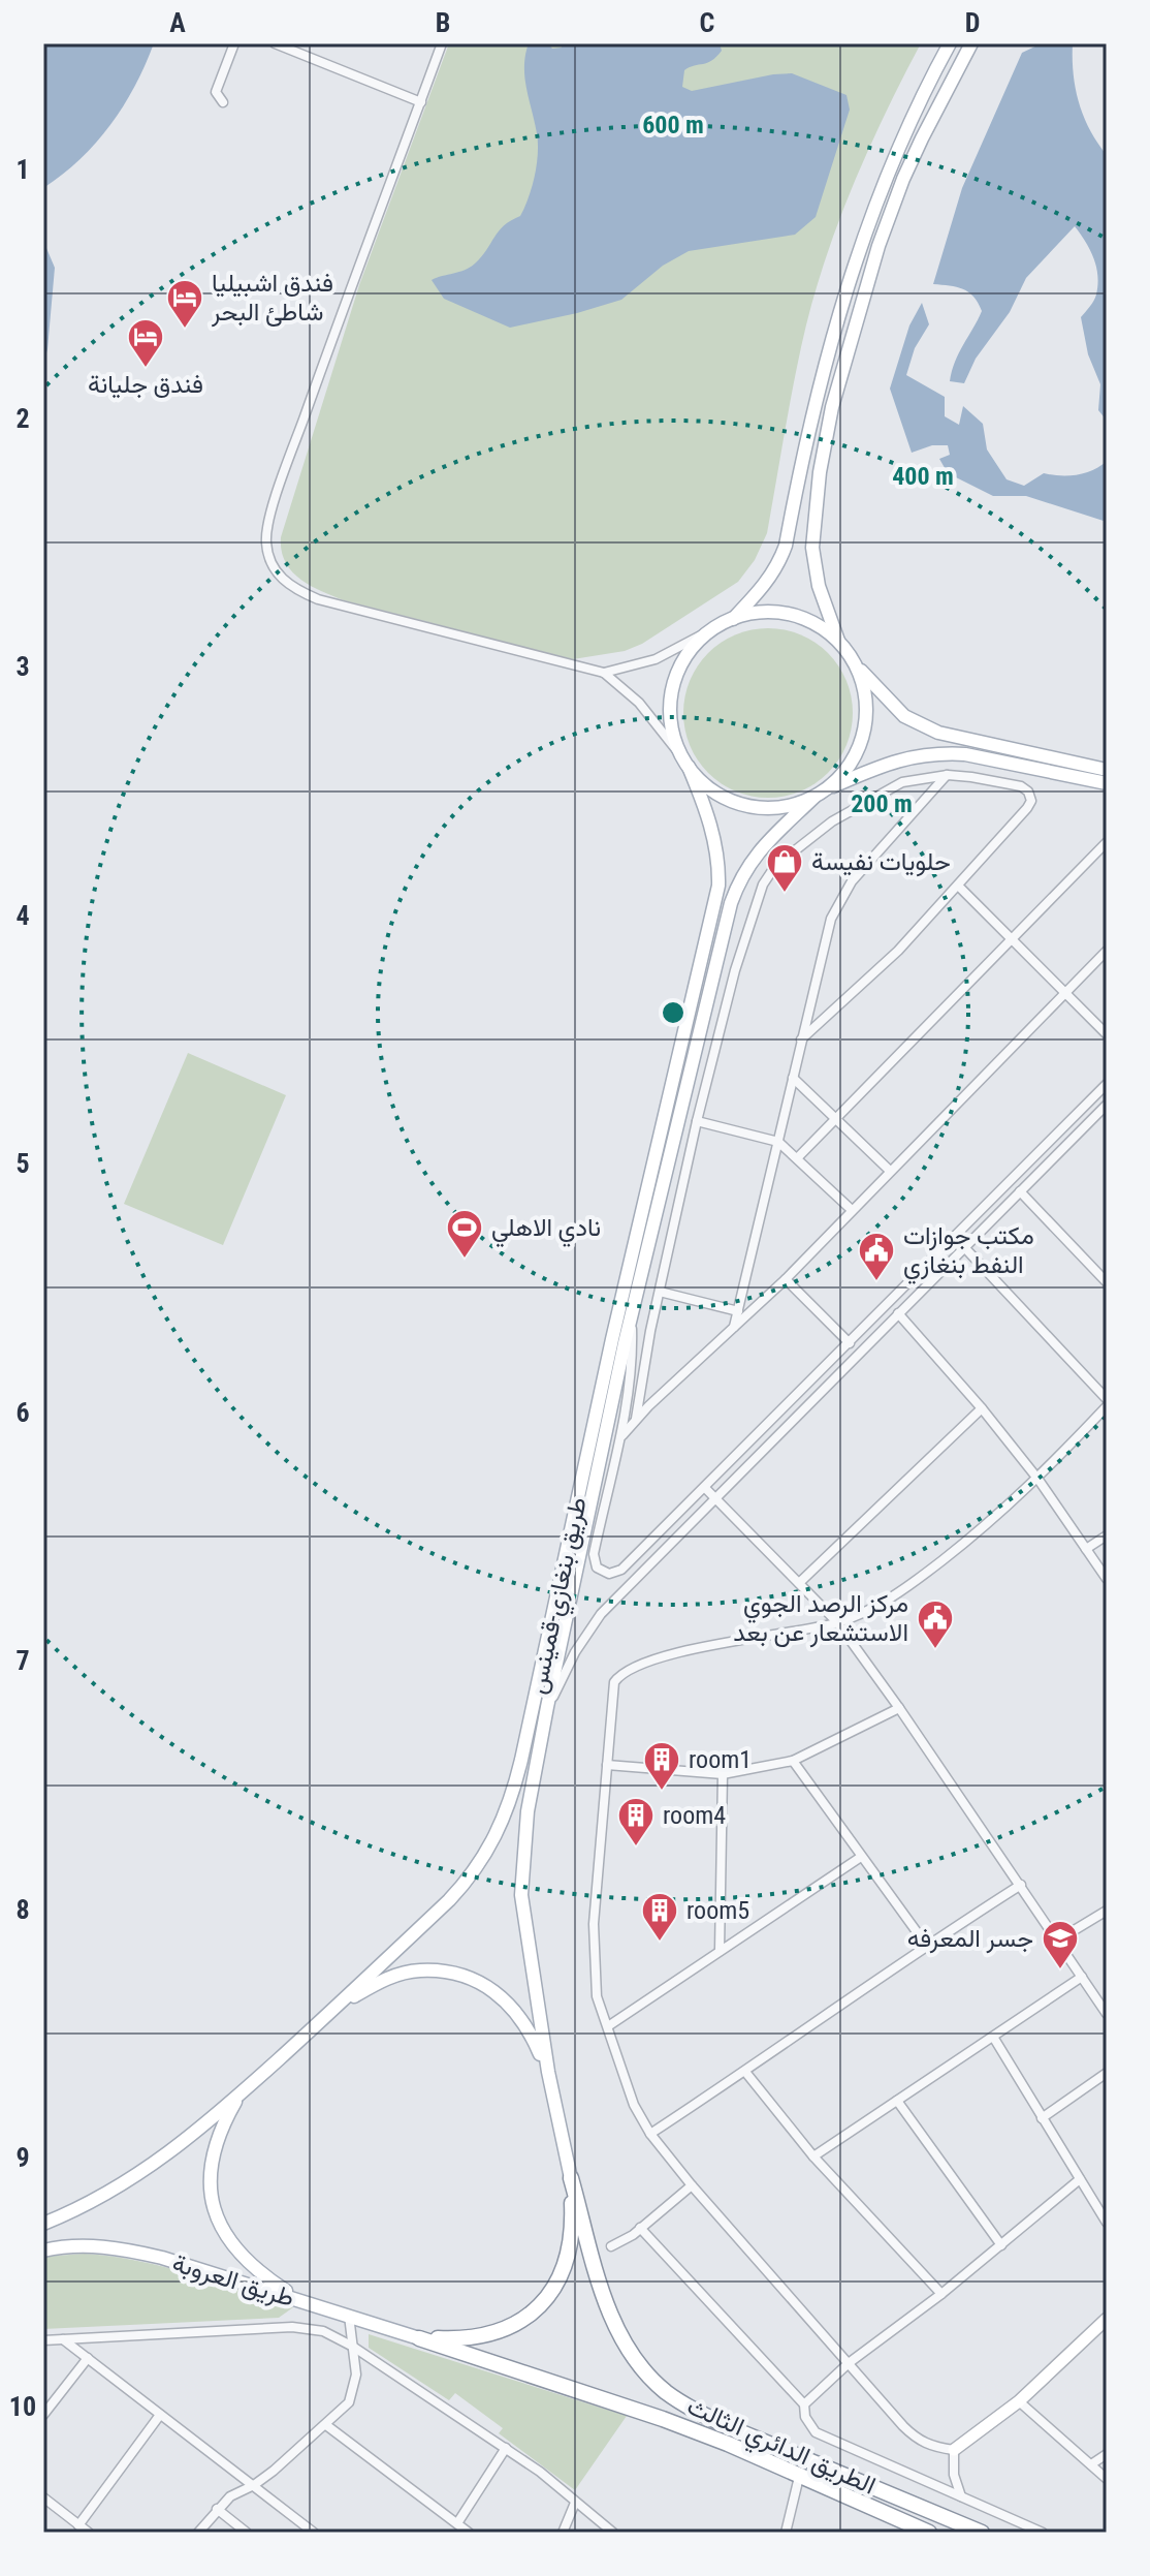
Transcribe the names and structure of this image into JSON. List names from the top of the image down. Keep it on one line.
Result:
{"streets":{"highway":["الطريق الدائري الثالث"],"main road":["طريق بنغازي-قمينس","طريق العروبة"]},"crossings":[["طريق العروبة","الطريق الدائري الثالث"]],"places":{"hotel":["فندق اشبيليا شاطئ البحر","فندق جليانة"],"shop":["حلويات نفيسة"],"sports":["نادي الاهلي"],"public building":["مكتب جوازات النفط بنغازي","مركز الرصد الجوي الاستشعار عن بعد"],"building":["room1","room4","room5"],"school or university":["جسر المعرفه"]},"grid":{"columns":["A","B","C","D"],"rows":["1","2","3","4","5","6","7","8","9","10"]},"rings":["600 m","400 m","200 m"]}
